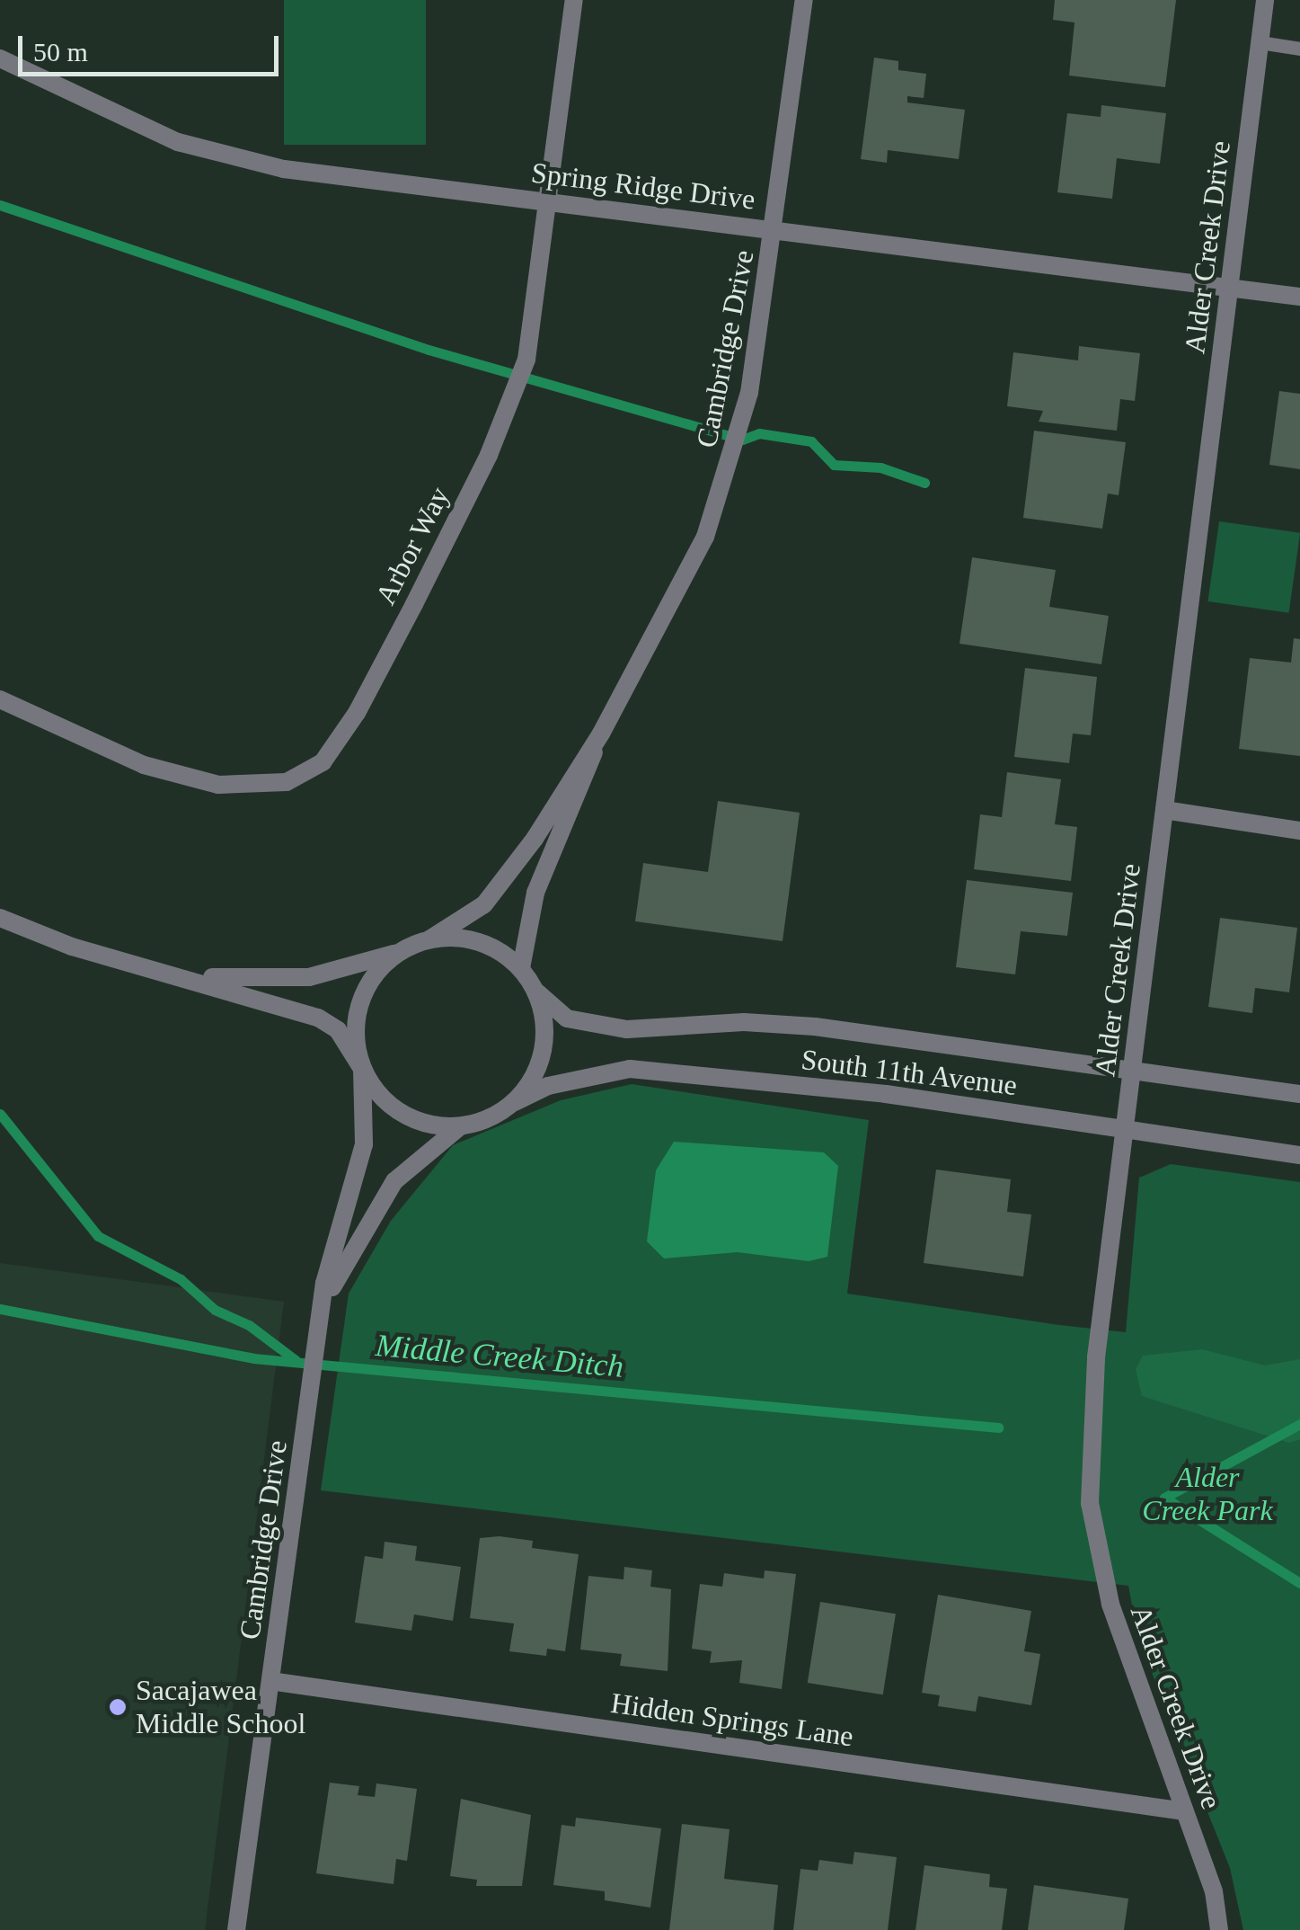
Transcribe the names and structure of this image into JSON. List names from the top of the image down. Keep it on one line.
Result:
{"streets":{"street":["Spring Ridge Drive","Alder Creek Drive","Cambridge Drive","Arbor Way","South 11th Avenue","Hidden Springs Lane"]},"crossings":[["Spring Ridge Drive","Alder Creek Drive"],["Spring Ridge Drive","Cambridge Drive"],["Spring Ridge Drive","Arbor Way"],["Alder Creek Drive","South 11th Avenue"],["Alder Creek Drive","Hidden Springs Lane"],["Cambridge Drive","South 11th Avenue"],["Cambridge Drive","Hidden Springs Lane"]],"water":["Middle Creek Ditch"],"parks":["Alder Creek Park"],"places":["Sacajawea Middle School"],"scale_bar":"50 m"}
